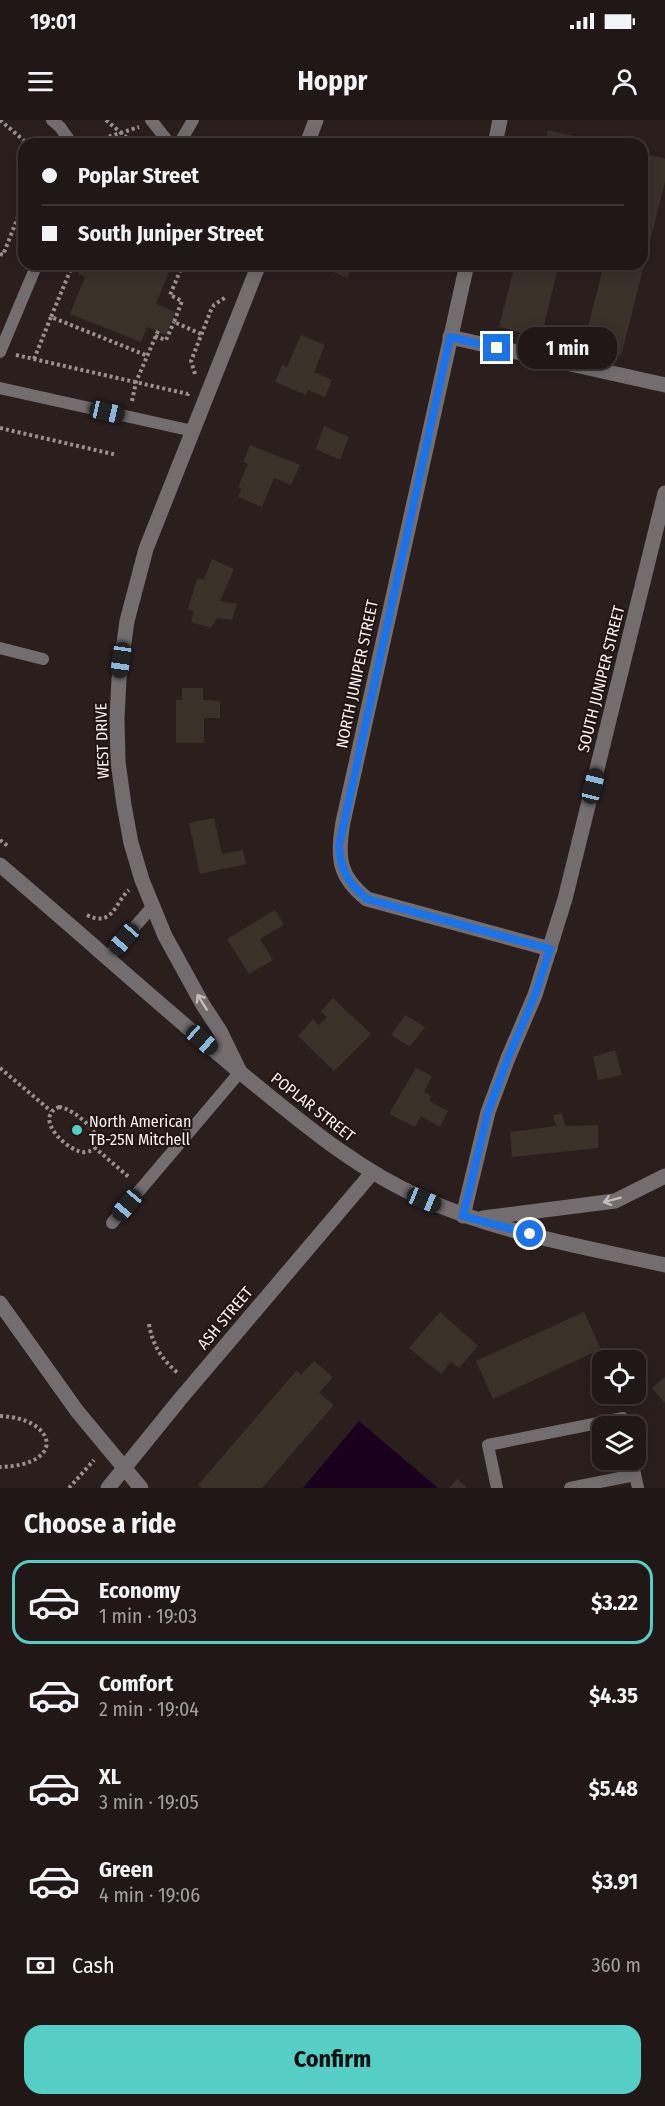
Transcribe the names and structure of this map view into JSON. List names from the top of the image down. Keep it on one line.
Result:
{"streets":{"street":["NORTH JUNIPER STREET","SOUTH JUNIPER STREET","WEST DRIVE","POPLAR STREET","ASH STREET"]},"crossings":[["NORTH JUNIPER STREET","SOUTH JUNIPER STREET"],["SOUTH JUNIPER STREET","POPLAR STREET"],["WEST DRIVE","POPLAR STREET"],["POPLAR STREET","ASH STREET"]],"places":["North American TB-25N Mitchell"],"page":{"status":"19:01","header":"Hoppr","banner":["Poplar Street","South Juniper Street"],"bubble":"1 min","heading":"Choose a ride","list":[{"name":"Economy","note":"1 min · 19:03","value":"$3.22"},{"name":"Comfort","note":"2 min · 19:04","value":"$4.35"},{"name":"XL","note":"3 min · 19:05","value":"$5.48"},{"name":"Green","note":"4 min · 19:06","value":"$3.91"}],"pay":["Cash","360 m"],"buttons":"Confirm"}}
